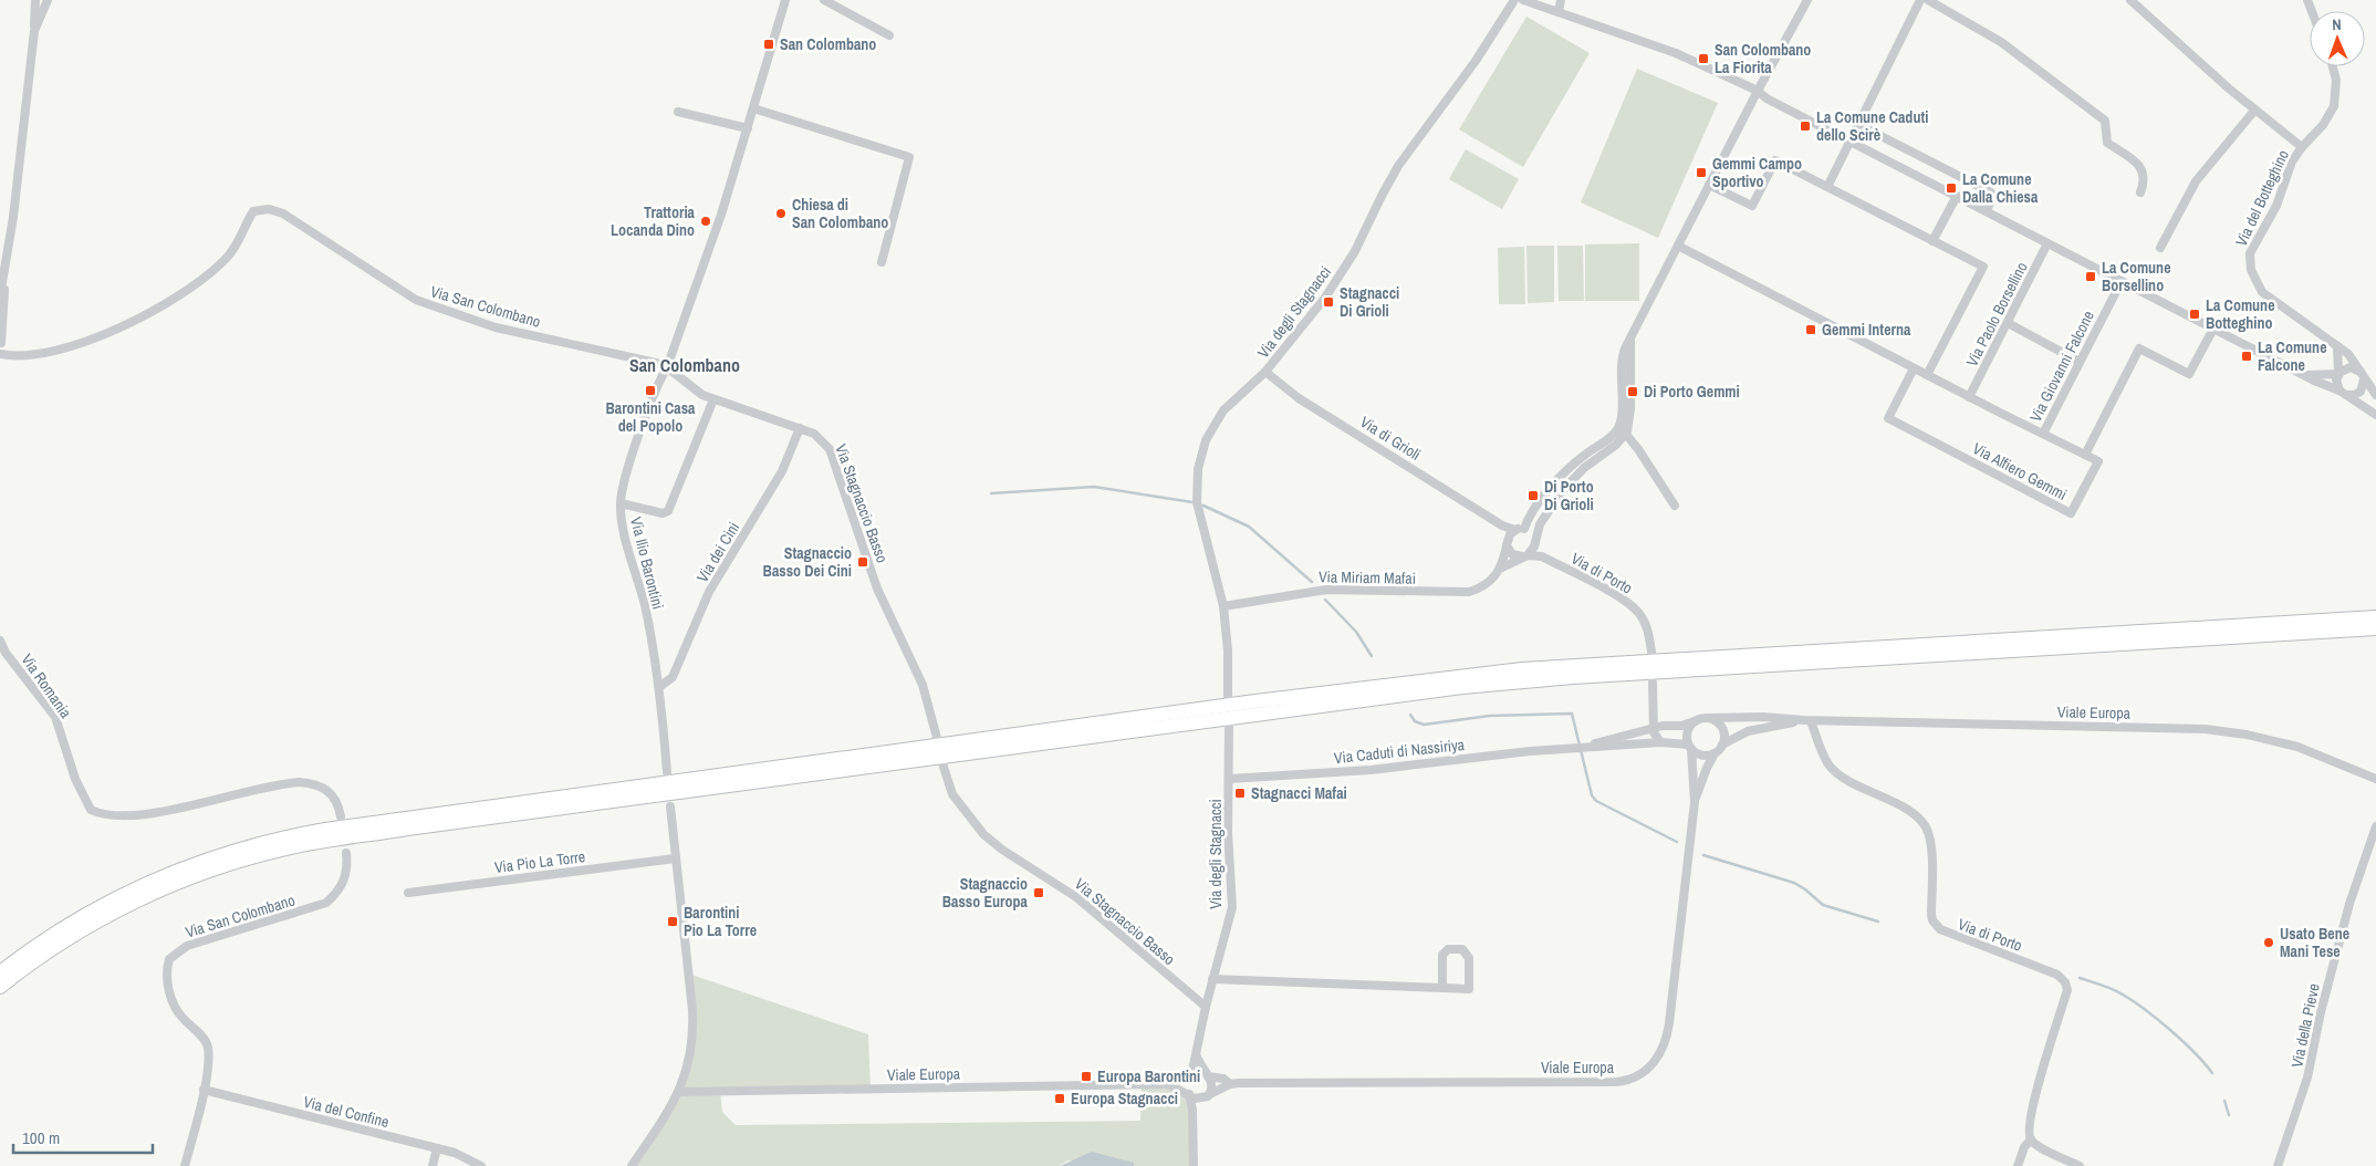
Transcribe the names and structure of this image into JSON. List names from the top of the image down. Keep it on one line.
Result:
{"streets":{"street":["Via del Botteghino","Via San Colombano","Via degli Stagnacci","Via Paolo Borsellino","Via Giovanni Falcone","Via di Grioli","Via Alfiero Gemmi","Via Stagnaccio Basso","Via dei Cini","Via Ilio Barontini","Via di Porto","Via Miriam Mafai","Via Romania","Viale Europa","Via Caduti di Nassiriya","Via Pio La Torre","Via della Pieve","Via del Confine"]},"crossings":[["Via San Colombano","Via Stagnaccio Basso"],["Via San Colombano","Via Ilio Barontini"],["Via San Colombano","Via del Confine"],["Via degli Stagnacci","Via di Grioli"],["Via degli Stagnacci","Via Stagnaccio Basso"],["Via degli Stagnacci","Via Miriam Mafai"],["Via degli Stagnacci","Viale Europa"],["Via degli Stagnacci","Via Caduti di Nassiriya"],["Via di Grioli","Via di Porto"],["Via di Grioli","Via Miriam Mafai"],["Via Stagnaccio Basso","Via dei Cini"],["Via Stagnaccio Basso","Via Ilio Barontini"],["Via dei Cini","Via Ilio Barontini"],["Via di Porto","Via Miriam Mafai"],["Via di Porto","Viale Europa"]],"districts":["San Colombano"],"places":{"transit":["San Colombano","San Colombano La Fiorita","La Comune Caduti dello Scirè","Gemmi Campo Sportivo","La Comune Dalla Chiesa","La Comune Borsellino","Stagnacci Di Grioli","La Comune Botteghino","Gemmi Interna","La Comune Falcone","Barontini Casa del Popolo","Di Porto Gemmi","Di Porto Di Grioli","Stagnaccio Basso Dei Cini","Stagnacci Mafai","Stagnaccio Basso Europa","Barontini Pio La Torre","Europa Barontini","Europa Stagnacci"],"other":["Chiesa di San Colombano","Trattoria Locanda Dino","Usato Bene Mani Tese"]},"scale_bar":"100 m","north":"top"}
